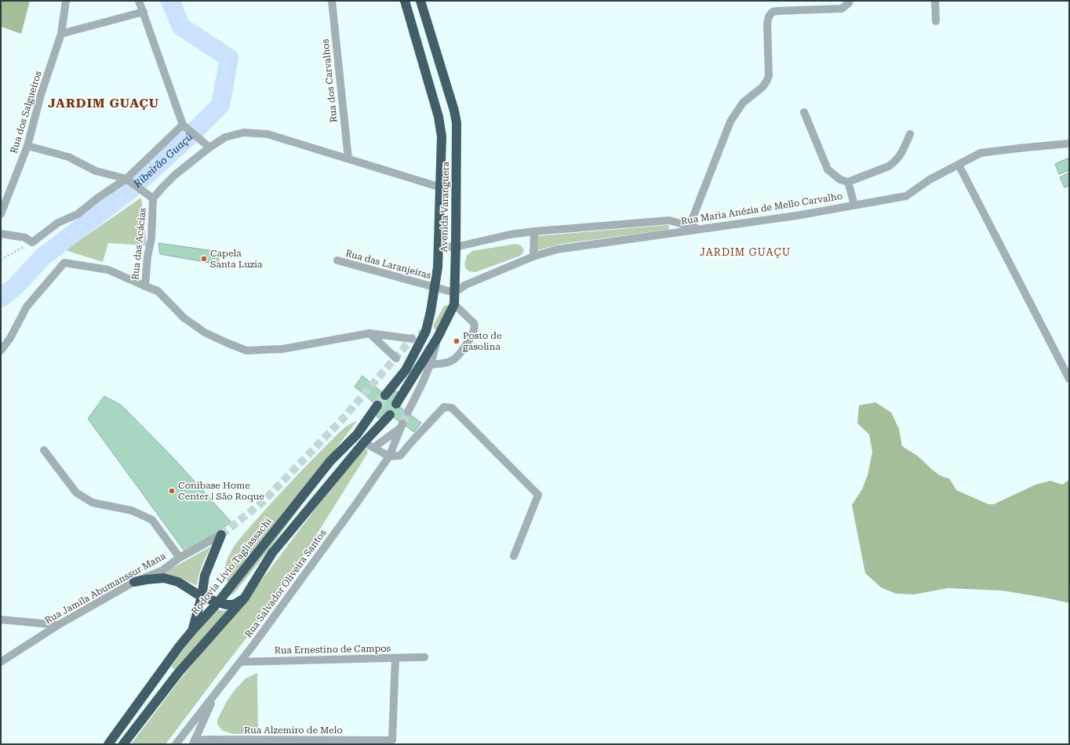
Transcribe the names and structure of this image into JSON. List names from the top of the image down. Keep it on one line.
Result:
{"streets":{"highway":["Avenida Varanguera","Rodovia Lívio Tagliassachi"],"street":["Rua dos Carvalhos","Rua dos Salgueiros","Rua Maria Anézia de Mello Carvalho","Rua das Acácias","Rua das Laranjeiras","Rua Salvador Oliveira Santos","Rua Jamila Abumanssur Mana","Rua Ernestino de Campos","Rua Alzemiro de Melo"]},"crossings":[["Avenida Varanguera","Rua Maria Anézia de Mello Carvalho"],["Avenida Varanguera","Rua das Laranjeiras"],["Rua Maria Anézia de Mello Carvalho","Rua das Laranjeiras"],["Rua Salvador Oliveira Santos","Rua Ernestino de Campos"],["Rua Ernestino de Campos","Rua Alzemiro de Melo"]],"districts":["JARDIM GUAÇU","JARDIM GUAÇU"],"water":["Ribeirão Guaçú"],"places":["Capela Santa Luzia","Posto de gasolina","Conibase Home Center | São Roque"]}
